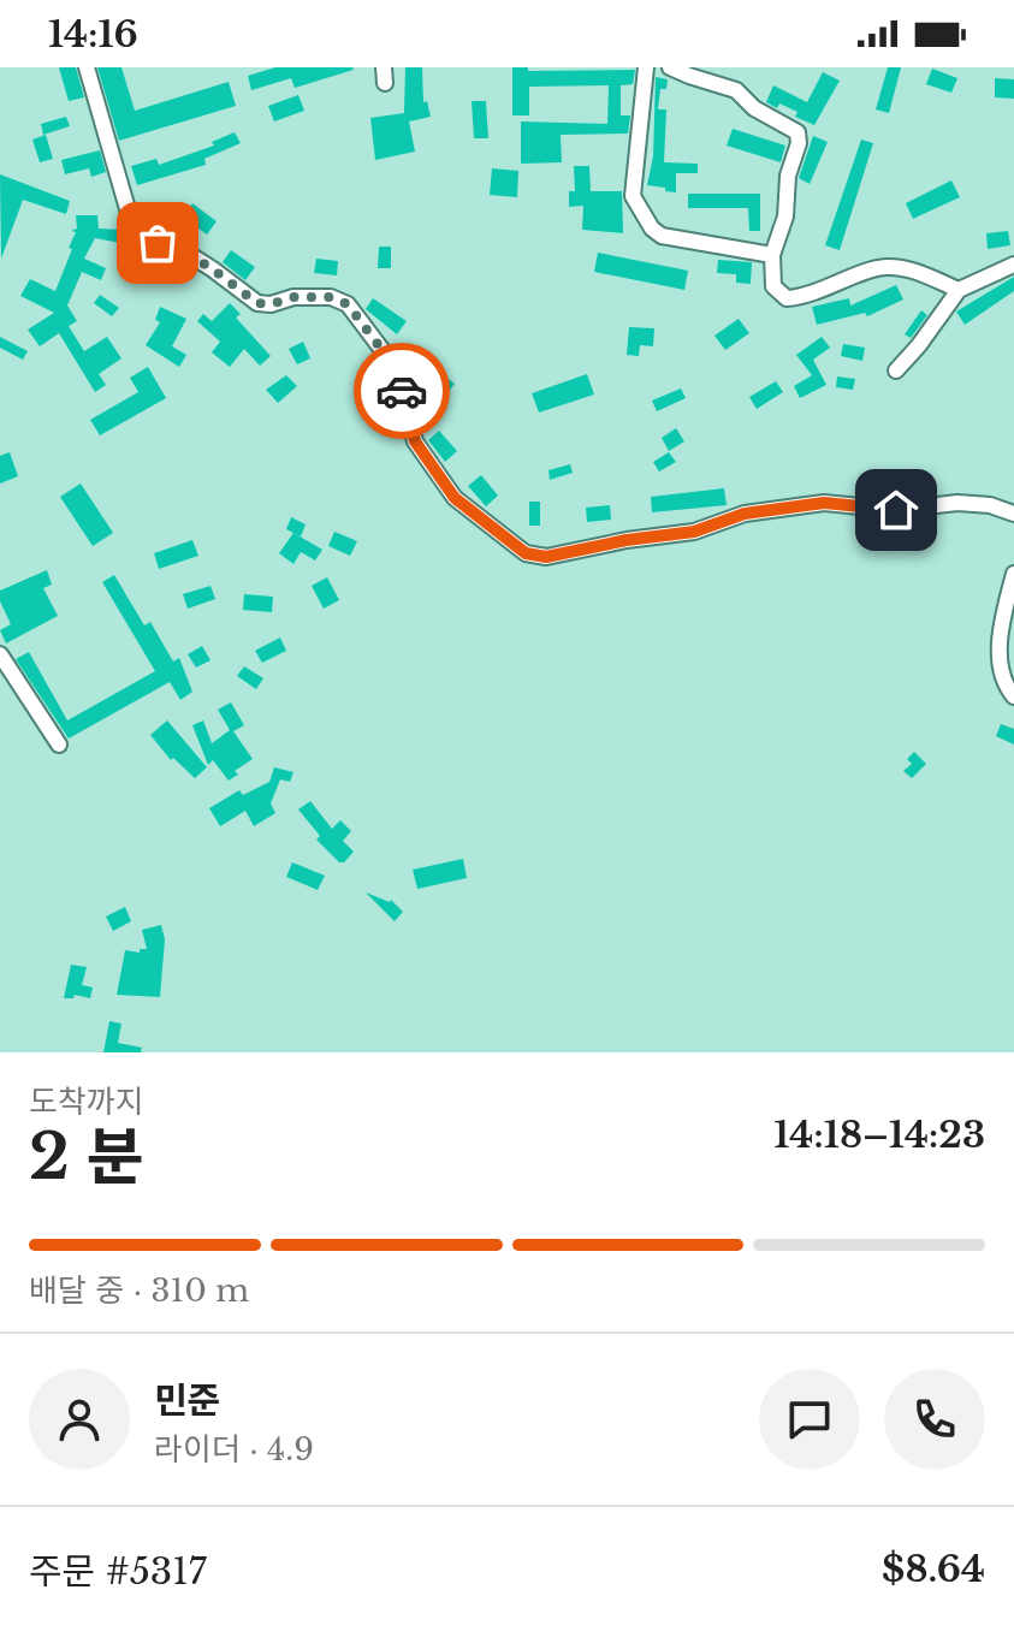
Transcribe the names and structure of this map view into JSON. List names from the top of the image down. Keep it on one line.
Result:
{"page":{"status":"14:16","heading":["2 분","도착까지","14:18–14:23"],"panel":["민준","라이더 · 4.9","주문 #5317","$8.64"],"bar":"배달 중 · 310 m"}}
